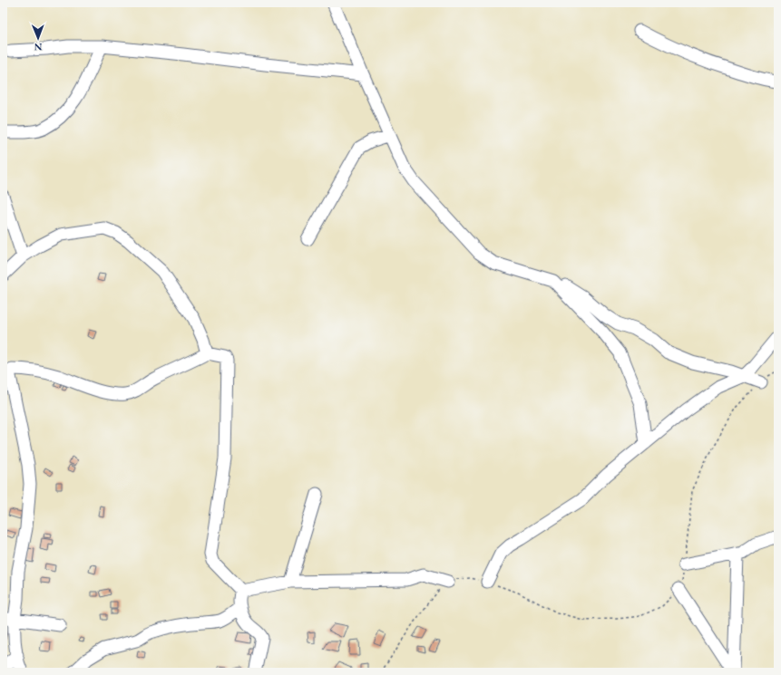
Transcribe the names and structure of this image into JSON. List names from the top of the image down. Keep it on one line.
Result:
{"north":"bottom"}
